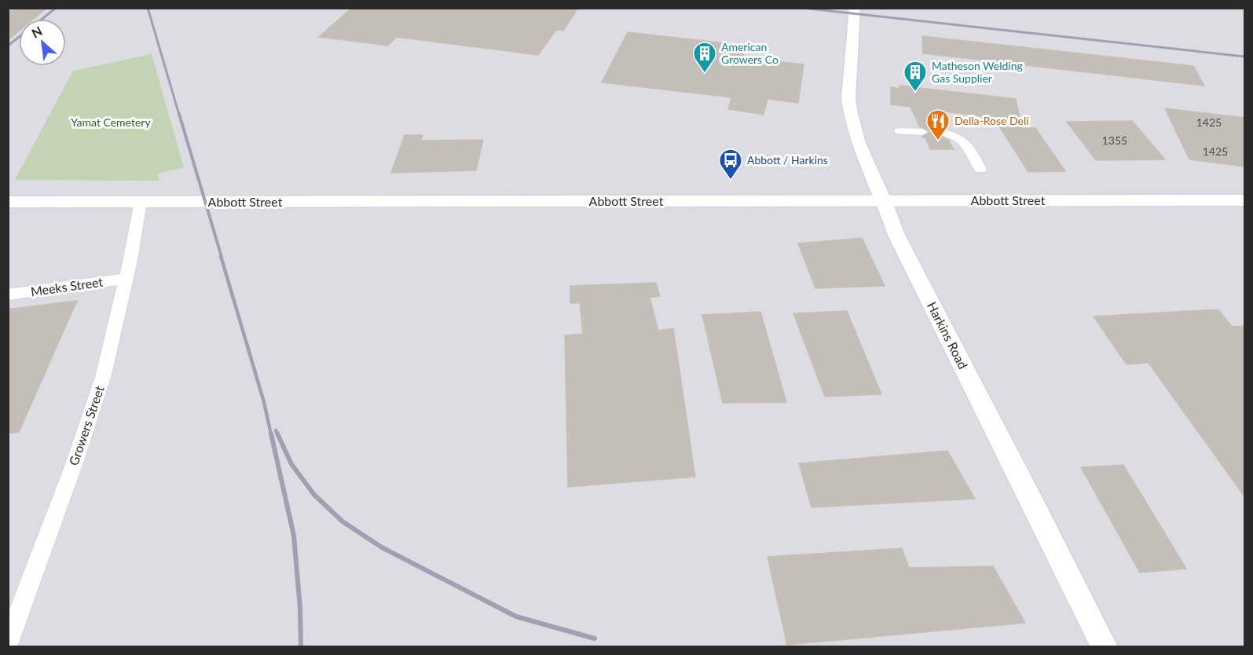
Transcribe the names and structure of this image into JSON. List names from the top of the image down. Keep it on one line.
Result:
{"streets":{"main road":["Abbott Street"],"street":["Meeks Street","Harkins Road","Growers Street"]},"crossings":[["Abbott Street","Harkins Road"],["Abbott Street","Growers Street"],["Meeks Street","Growers Street"]],"parks":["Yamat Cemetery"],"places":{"building":["American Growers Co","Matheson Welding Gas Supplier"],"restaurant":["Della-Rose Deli"],"bus stop":["Abbott / Harkins"]},"house_numbers":["1425","1355","1425"],"north":"top left"}
